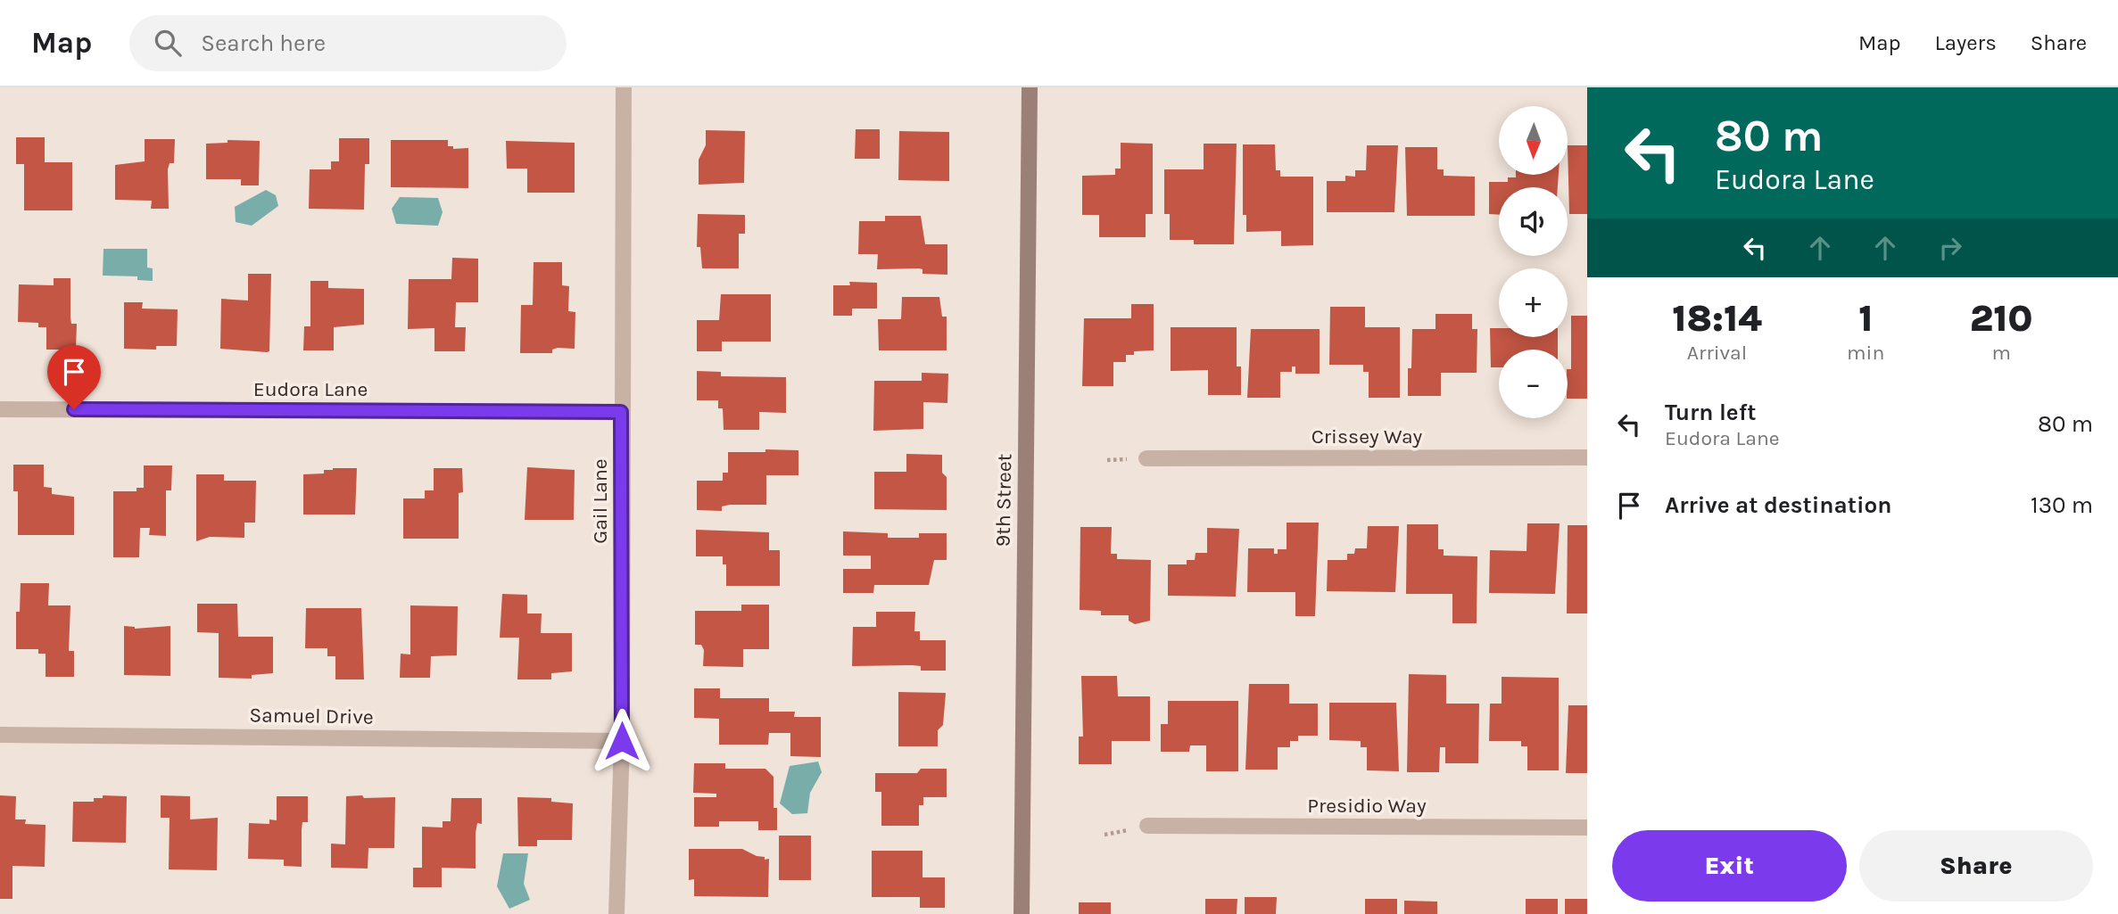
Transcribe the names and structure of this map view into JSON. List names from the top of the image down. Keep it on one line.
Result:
{"streets":{"street":["Eudora Lane","Crissey Way","9th Street","Gail Lane","Samuel Drive","Presidio Way"]},"crossings":[["Eudora Lane","Gail Lane"],["Gail Lane","Samuel Drive"]],"north":"bottom","page":{"header":"Map","search":"Search here","nav":["Map","Layers","Share"],"turn":["80 m","Eudora Lane"],"map_buttons":["+","−"],"eta":["18:14","Arrival","1","min","210","m"],"list":[{"name":"Turn left","note":"Eudora Lane","value":"80 m"},{"name":"Arrive at destination","value":"130 m"}],"buttons":["Exit","Share"]}}
